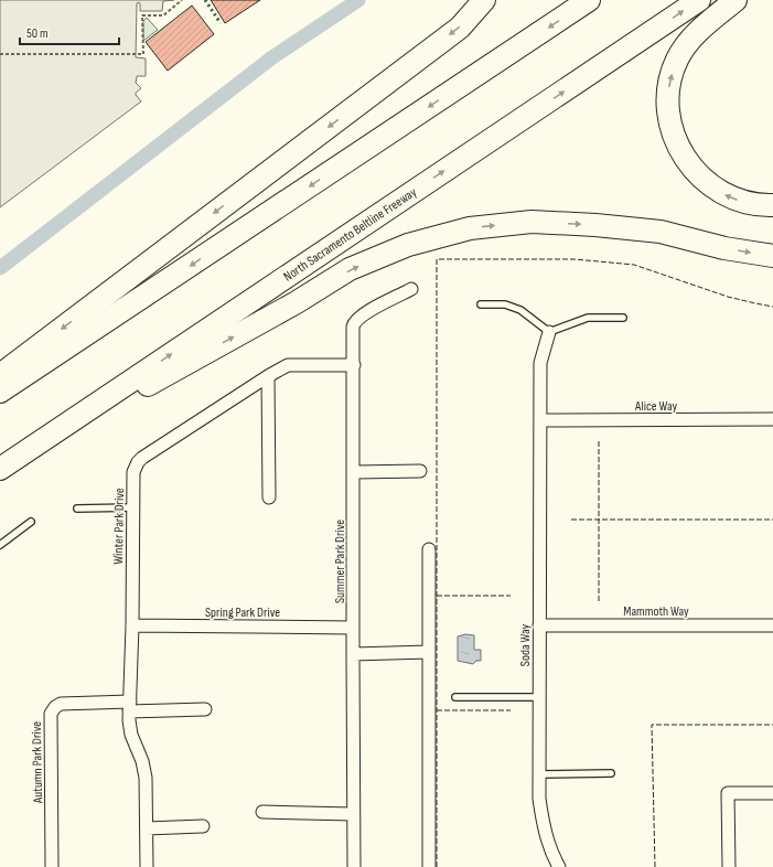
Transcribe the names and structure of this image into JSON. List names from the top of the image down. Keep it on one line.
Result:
{"streets":{"highway":["North Sacramento Beltline Freeway"],"street":["Alice Way","Winter Park Drive","Summer Park Drive","Mammoth Way","Spring Park Drive","Soda Way","Autumn Park Drive"]},"crossings":[["Alice Way","Soda Way"],["Winter Park Drive","Summer Park Drive"],["Winter Park Drive","Spring Park Drive"],["Winter Park Drive","Autumn Park Drive"],["Summer Park Drive","Spring Park Drive"],["Mammoth Way","Soda Way"]],"scale_bar":"50 m"}
